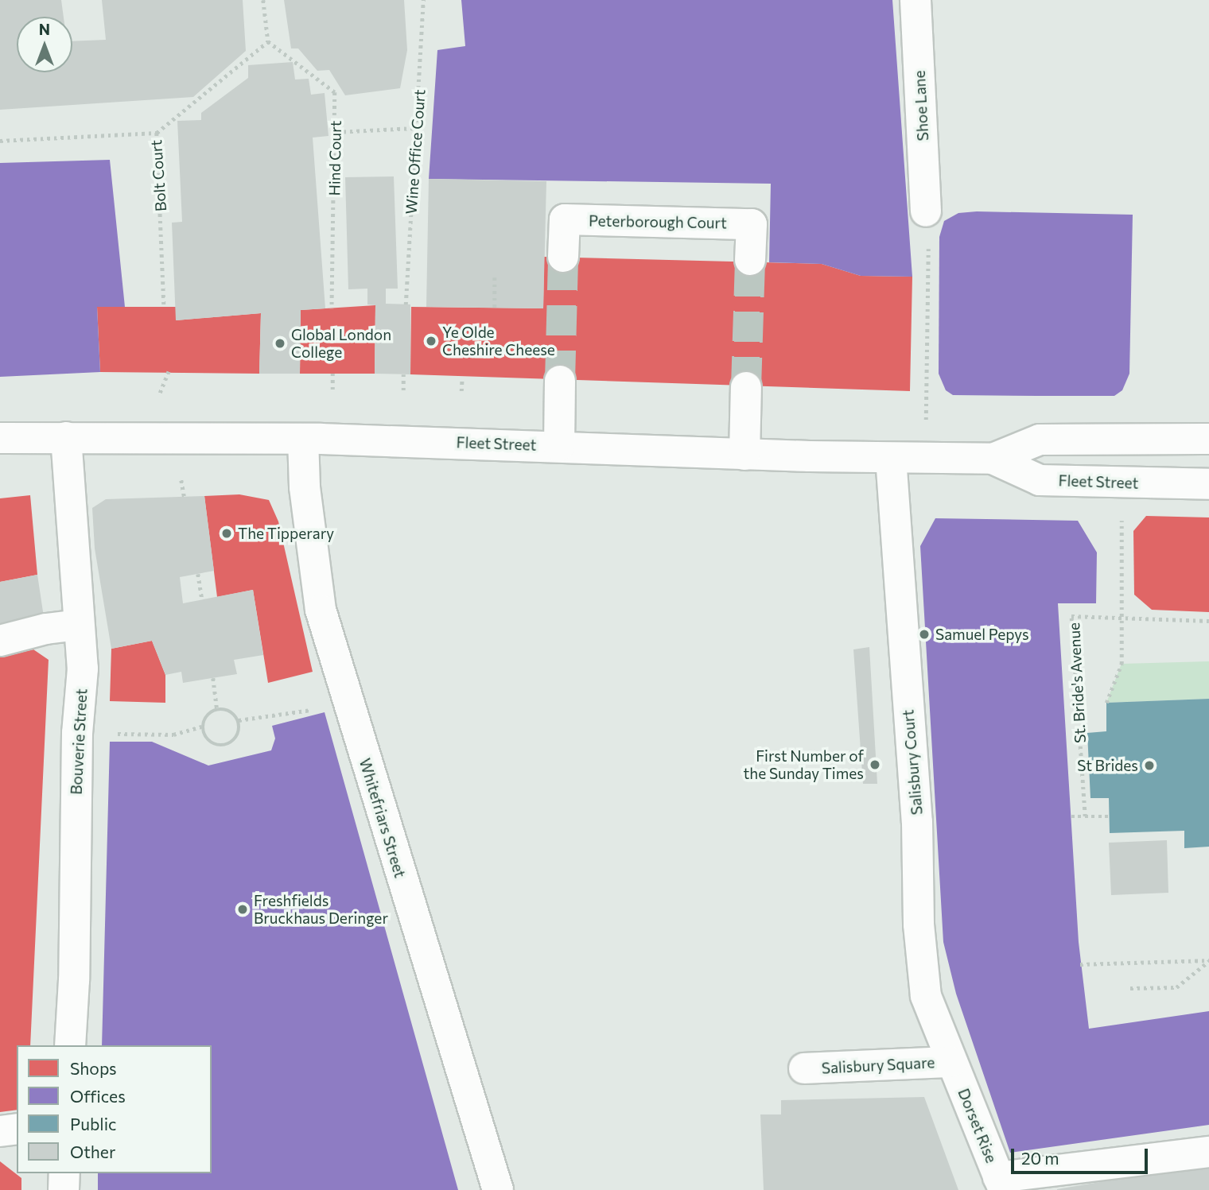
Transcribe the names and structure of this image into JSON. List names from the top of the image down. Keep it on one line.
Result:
{"streets":{"street":["Shoe Lane","Peterborough Court","Fleet Street","Bouverie Street","Salisbury Court","Whitefriars Street","Salisbury Square","Dorset Rise"],"path":["Wine Office Court","Hind Court","Bolt Court","St. Bride's Avenue"]},"crossings":[["Fleet Street","Bouverie Street"],["Fleet Street","Salisbury Court"],["Fleet Street","Whitefriars Street"],["Salisbury Court","Salisbury Square"],["Salisbury Court","Dorset Rise"],["Salisbury Square","Dorset Rise"]],"places":["Ye Olde Cheshire Cheese","Global London College","The Tipperary","Samuel Pepys","First Number of the Sunday Times","St Brides","Freshfields Bruckhaus Deringer"],"legend":["Shops","Offices","Public","Other"],"scale_bar":"20 m","north":"top"}
